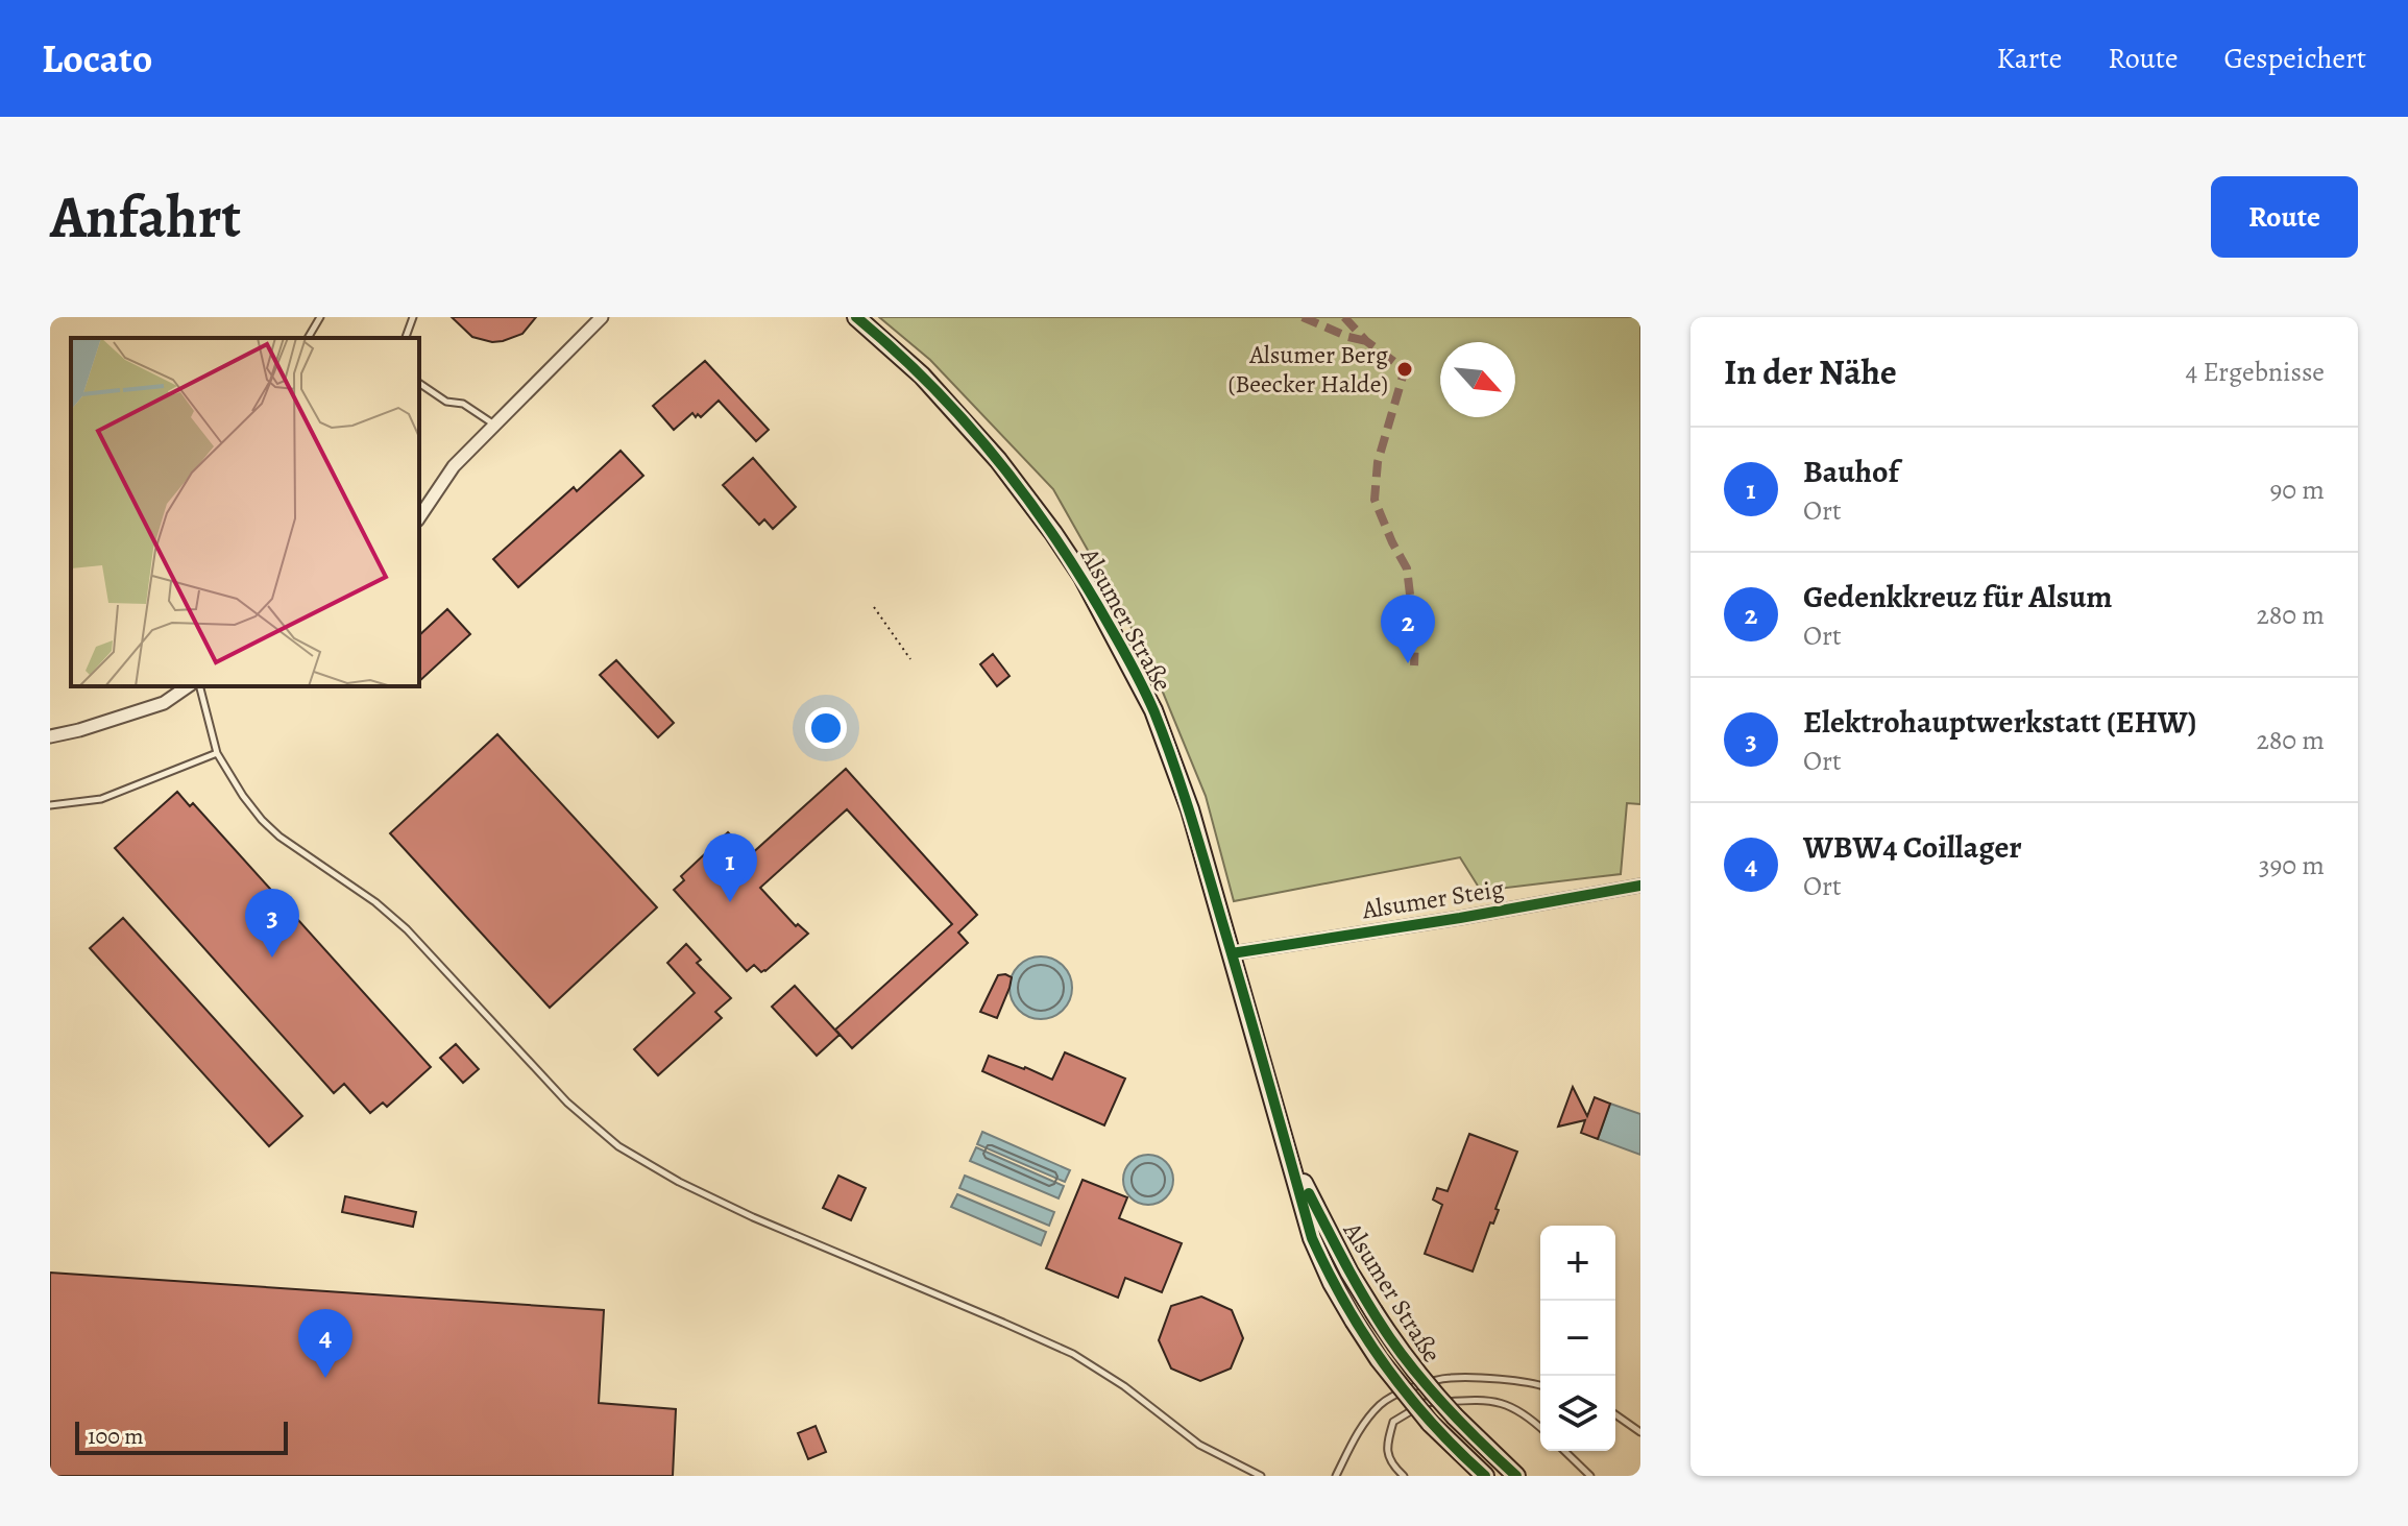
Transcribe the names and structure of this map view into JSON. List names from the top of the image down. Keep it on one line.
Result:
{"streets":{"street":["Alsumer Straße","Alsumer Steig"]},"crossings":[["Alsumer Straße","Alsumer Steig"]],"places":["Alsumer Berg (Beecker Halde)"],"scale_bar":"100 m","north":"bottom right","page":{"header":"Locato","nav":["Karte","Route","Gespeichert"],"buttons":"Route","title":"Anfahrt","heading":["In der Nähe","4 Ergebnisse"],"list":[{"mark":"1","name":"Bauhof","note":"Ort","value":"90 m"},{"mark":"2","name":"Gedenkkreuz für Alsum","note":"Ort","value":"280 m"},{"mark":"3","name":"Elektrohauptwerkstatt (EHW)","note":"Ort","value":"280 m"},{"mark":"4","name":"WBW4 Coillager","note":"Ort","value":"390 m"}],"pins":["2","1","3","4"],"map_buttons":["+","−"],"scale":"100 m"}}
